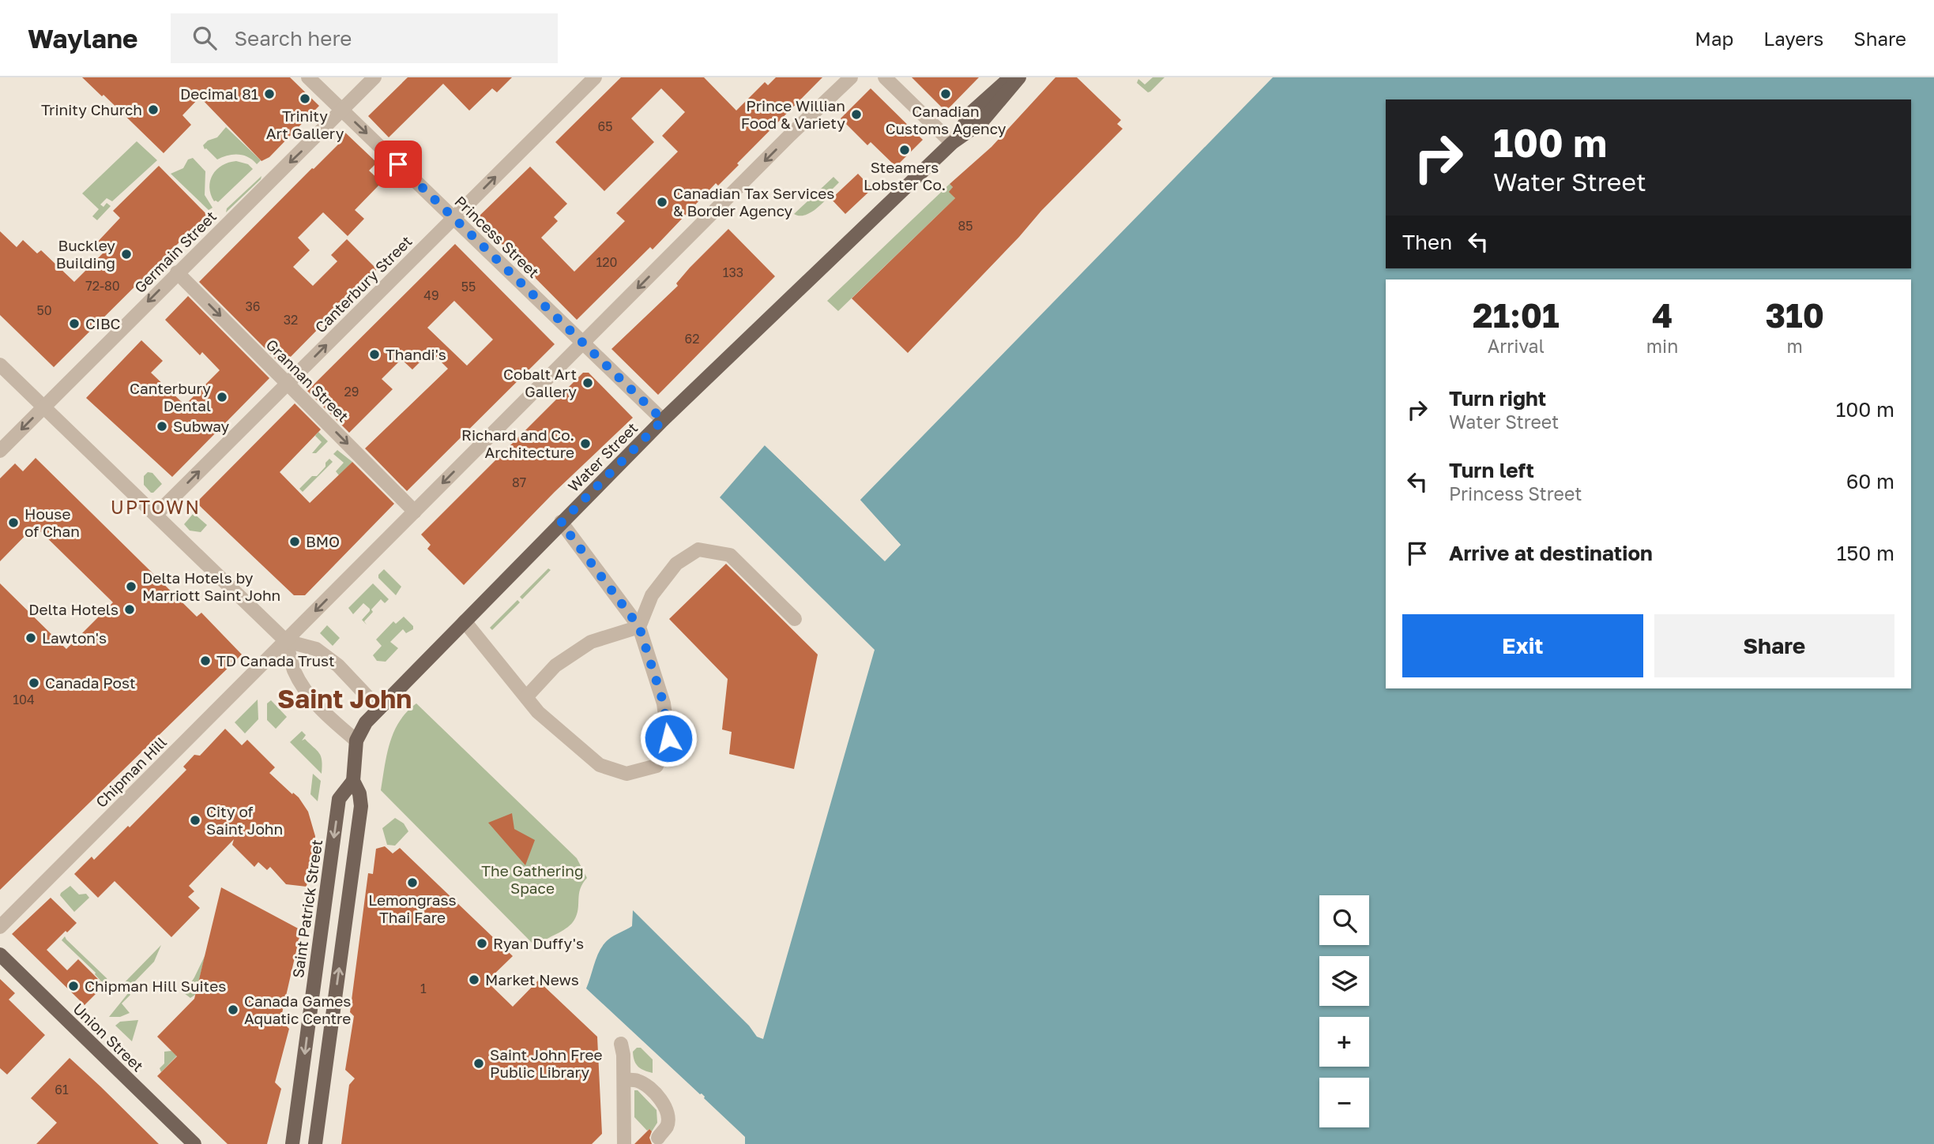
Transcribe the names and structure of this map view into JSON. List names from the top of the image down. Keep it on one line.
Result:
{"streets":{"main road":["Water Street","Saint Patrick Street","Union Street"],"street":["Princess Street","Germain Street","Canterbury Street","Grannan Street","Chipman Hill"]},"crossings":[["Princess Street","Germain Street"],["Princess Street","Canterbury Street"],["Princess Street","Water Street"],["Princess Street","Chipman Hill"],["Germain Street","Grannan Street"],["Canterbury Street","Grannan Street"],["Grannan Street","Chipman Hill"],["Water Street","Saint Patrick Street"]],"one_way":["Germain Street","Canterbury Street","Grannan Street","Chipman Hill"],"districts":["UPTOWN","Saint John"],"parks":["The Gathering Space"],"places":["Decimal 81","Canadian Customs Agency","Trinity Art Gallery","Trinity Church","Prince Willian Food & Variety","Steamers Lobster Co.","Canadian Tax Services & Border Agency","Buckley Building","CIBC","Thandi's","Cobalt Art Gallery","Canterbury Dental","Subway","Richard and Co. Architecture","House of Chan","BMO","Delta Hotels by Marriott Saint John","Delta Hotels","Lawton's","TD Canada Trust","Canada Post","City of Saint John","Lemongrass Thai Fare","Ryan Duffy's","Market News","Chipman Hill Suites","Canada Games Aquatic Centre","Saint John Free Public Library"],"house_numbers":["65","85","120","133","72-80","55","49","36","50","32","62","29","87","104","1","61"],"page":{"header":"Waylane","search":"Search here","nav":["Map","Layers","Share"],"turn":["100 m","Water Street"],"then":"Then","eta":["21:01","Arrival","4","min","310","m"],"list":[{"name":"Turn right","note":"Water Street","value":"100 m"},{"name":"Turn left","note":"Princess Street","value":"60 m"},{"name":"Arrive at destination","value":"150 m"}],"buttons":["Exit","Share"],"map_buttons":["+","−"]}}
